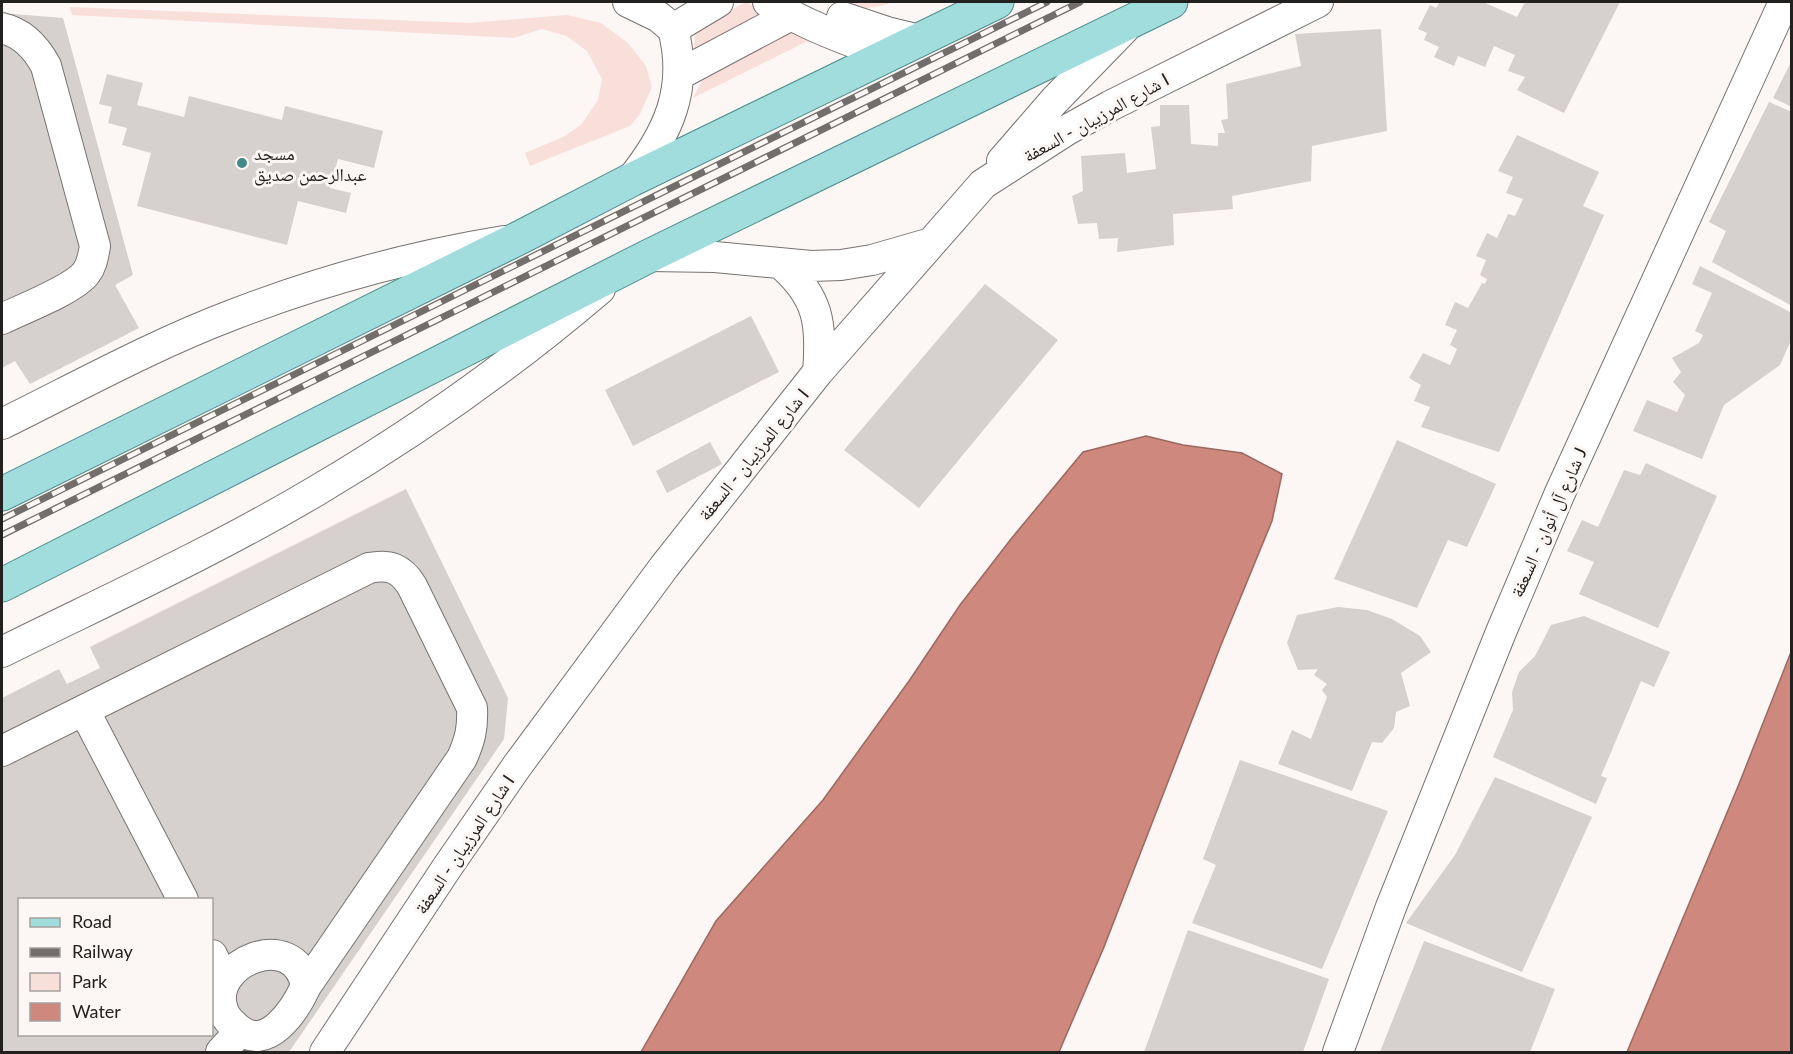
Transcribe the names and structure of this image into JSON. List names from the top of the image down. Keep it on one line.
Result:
{"streets":{"street":["شارع المرزيبان - السعفة I","شارع آل أنوان - السعفة J"]},"places":["مسجد عبدالرحمن صديق"],"legend":["Road","Railway","Park","Water"]}
